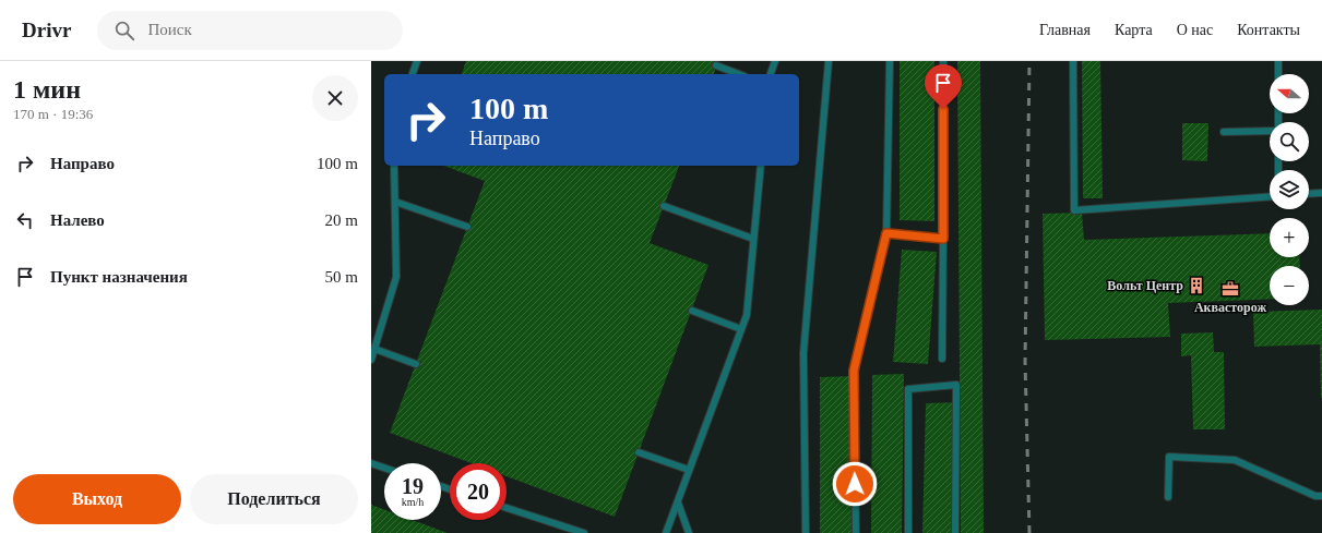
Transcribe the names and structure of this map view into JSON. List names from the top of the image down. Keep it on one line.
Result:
{"places":{"building":["Вольт Центр"],"office":["Аквасторож"]},"north":"left","page":{"header":"Drivr","search":"Поиск","nav":["Главная","Карта","О нас","Контакты"],"heading":["1 мин","170 m · 19:36"],"map_buttons":["+","−"],"turn":["100 m","Направо"],"list":[{"name":"Направо","value":"100 m"},{"name":"Налево","value":"20 m"},{"name":"Пункт назначения","value":"50 m"}],"speed":"19 km/h","limit":"20","buttons":["Выход","Поделиться"]}}
